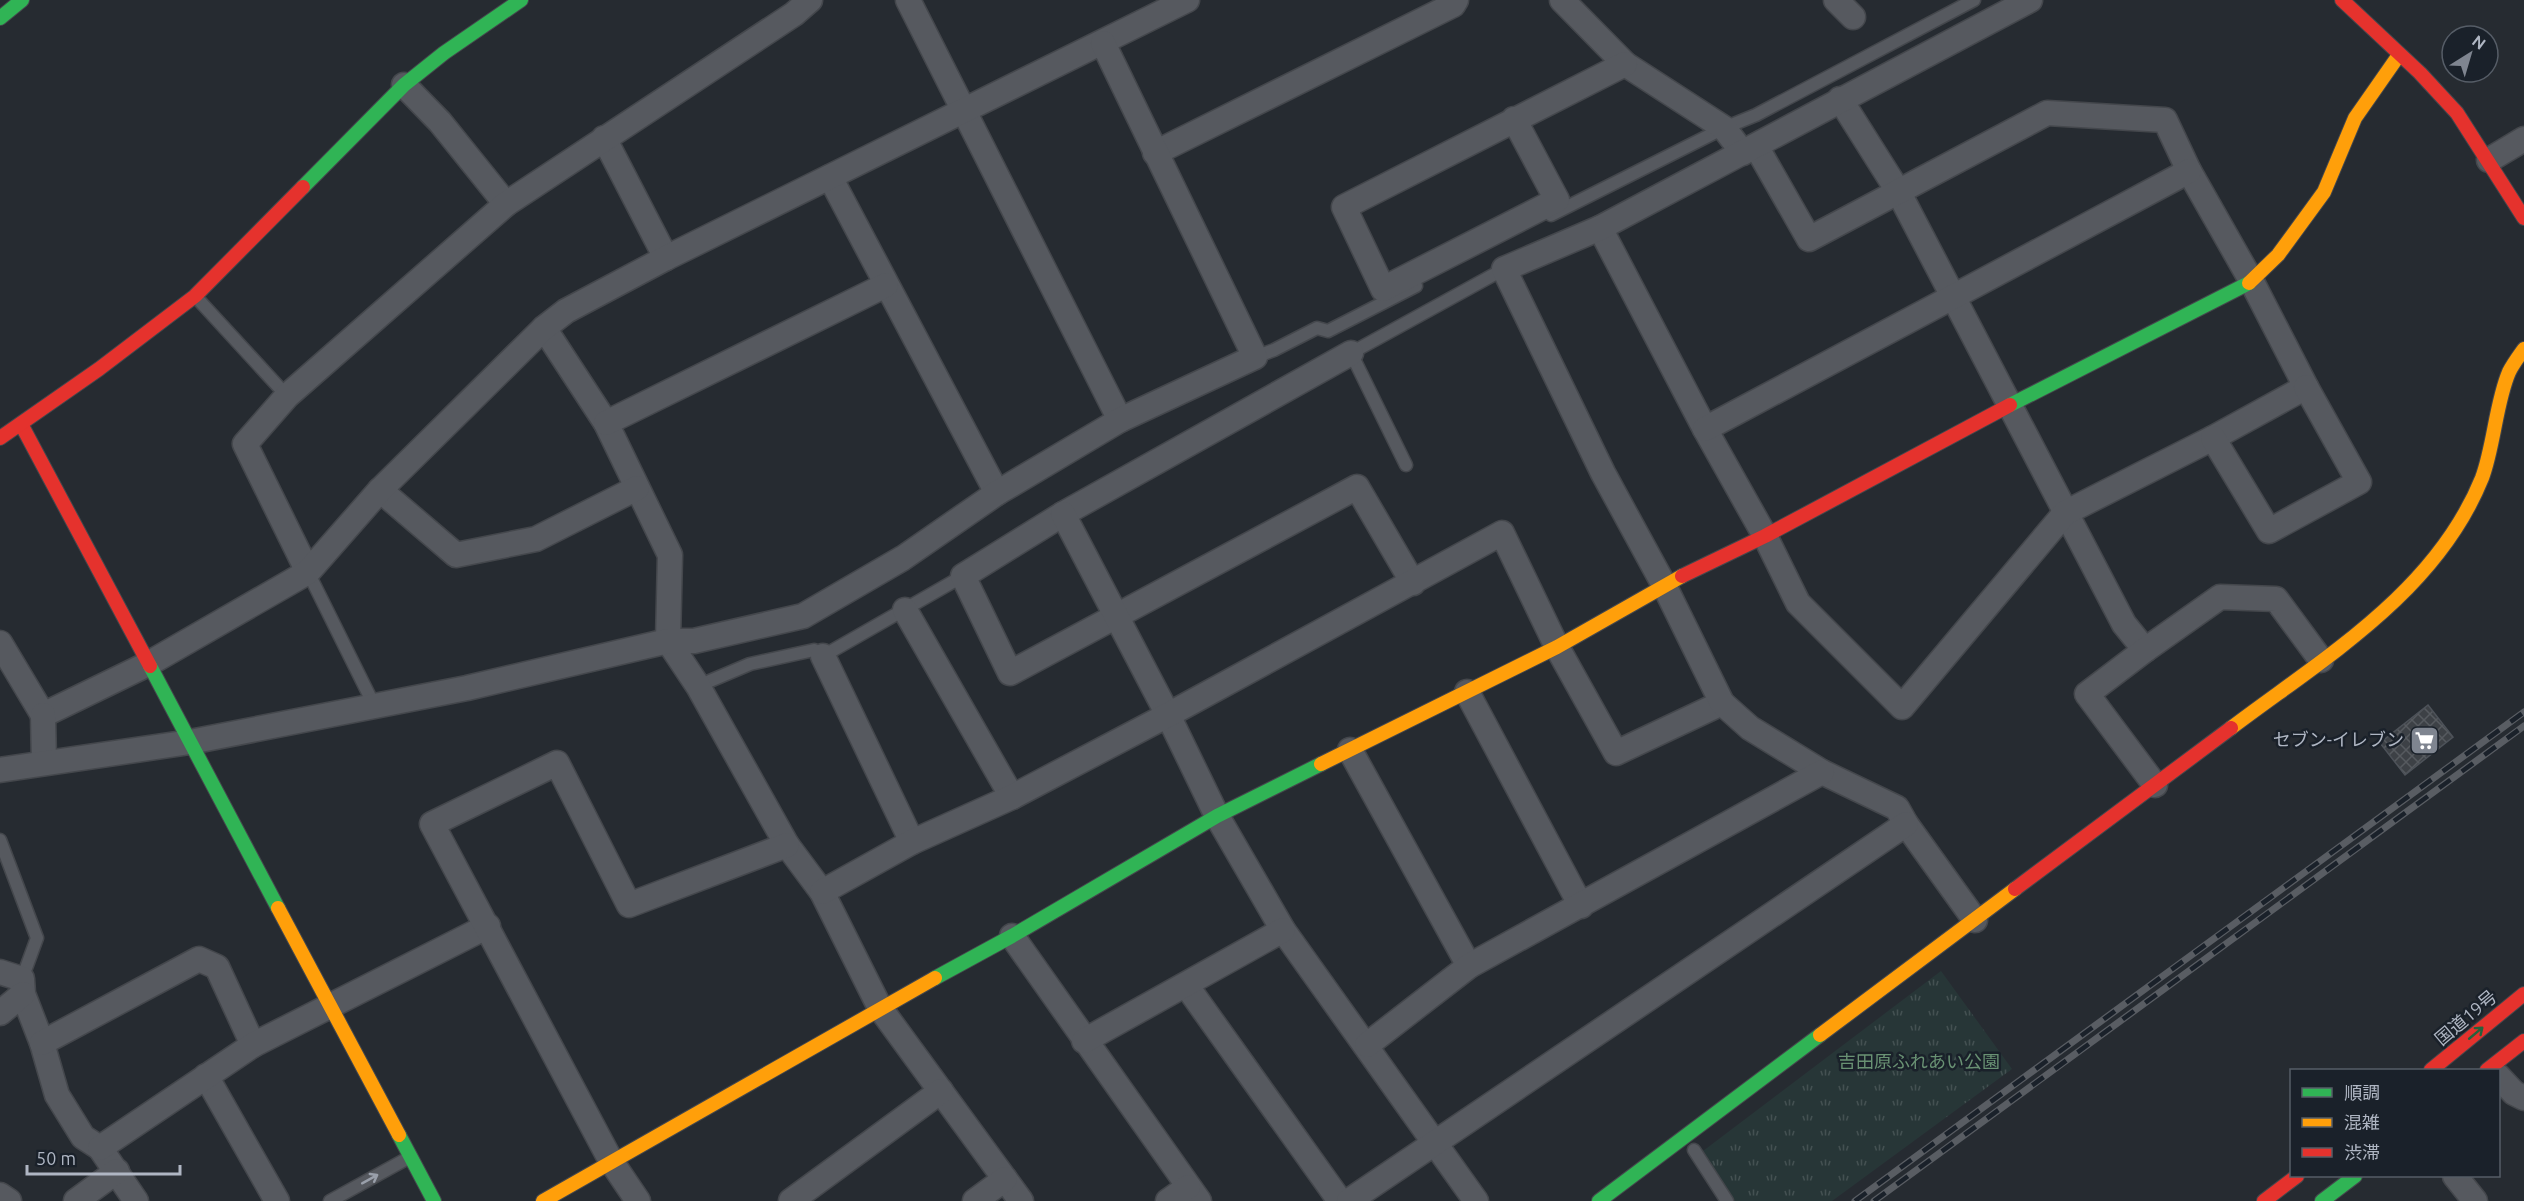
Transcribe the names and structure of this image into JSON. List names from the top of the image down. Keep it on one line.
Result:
{"streets":{"main road":["国道19号"]},"parks":["吉田原ふれあい公園"],"places":{"supermarket":["セブン-イレブン"]},"legend":["順調","混雑","渋滞"],"scale_bar":"50 m","north":"top right"}
